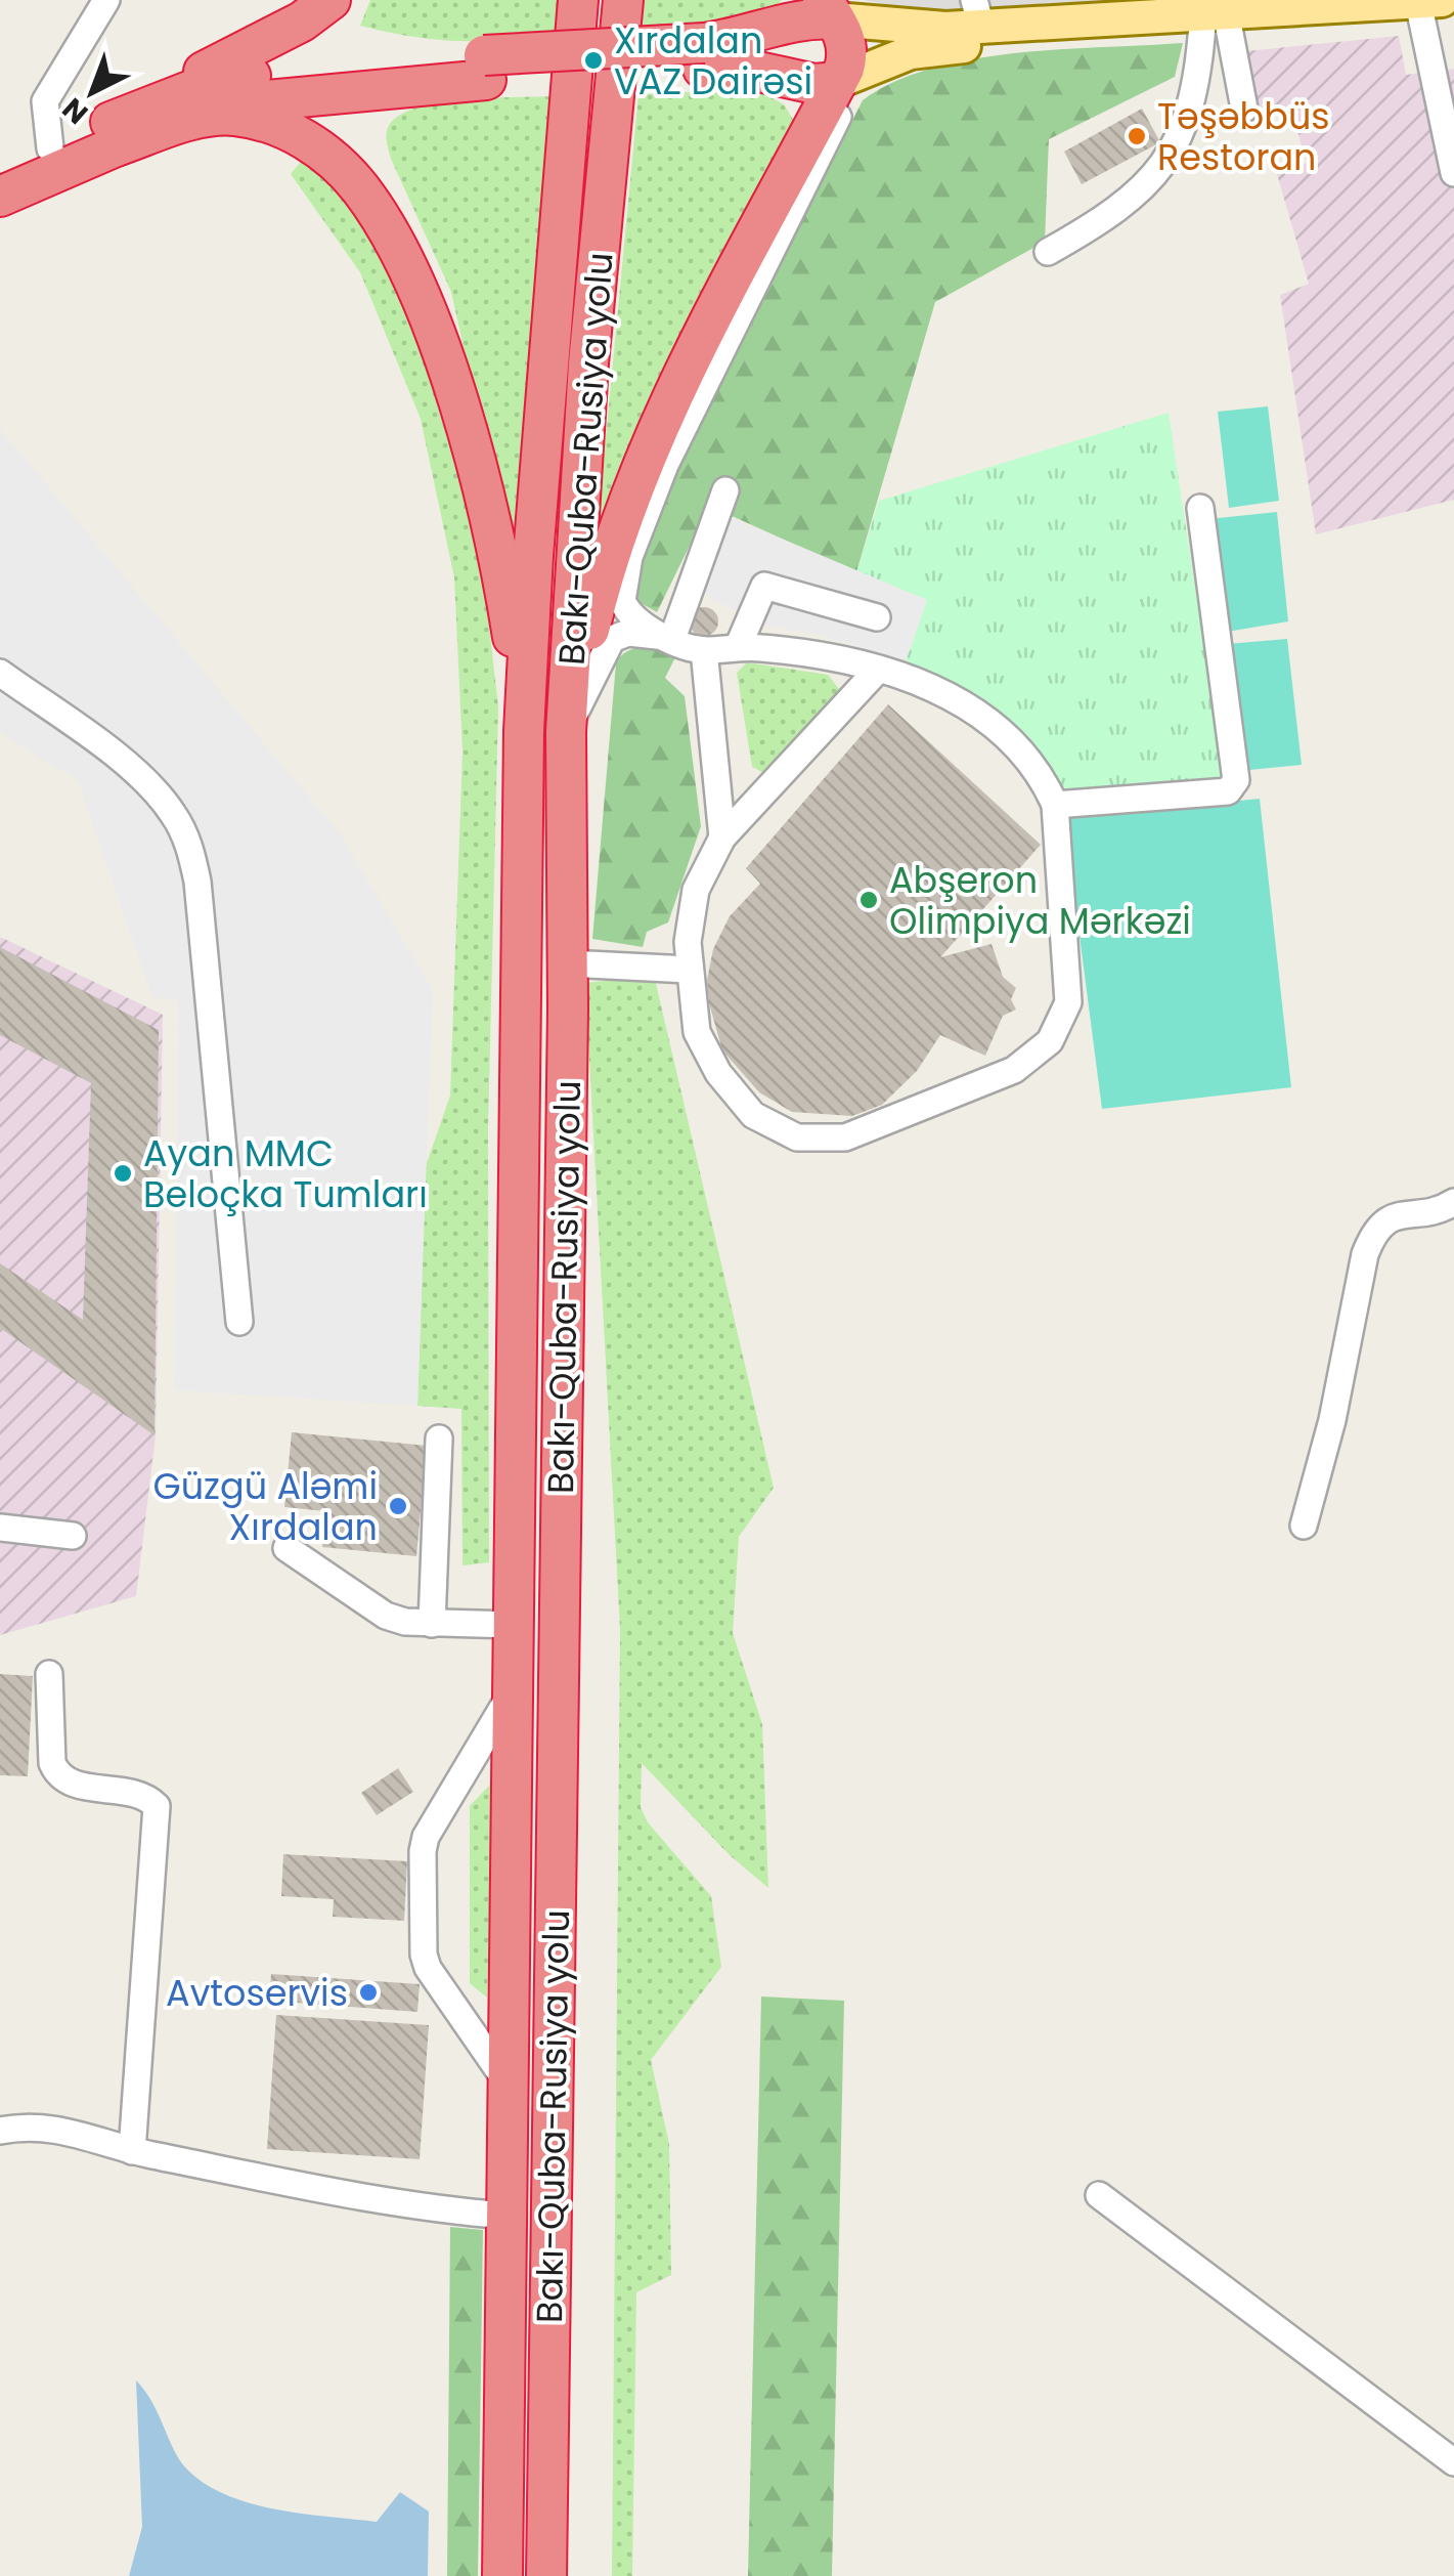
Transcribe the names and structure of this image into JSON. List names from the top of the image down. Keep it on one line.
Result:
{"streets":{"highway":["Bakı-Quba-Rusiya yolu"]},"places":["Xırdalan VAZ Dairəsi","Təşəbbüs Restoran","Abşeron Olimpiya Mərkəzi","Ayan MMC Beloçka Tumları","Güzgü Aləmi Xırdalan","Avtoservis"],"north":"bottom left"}
